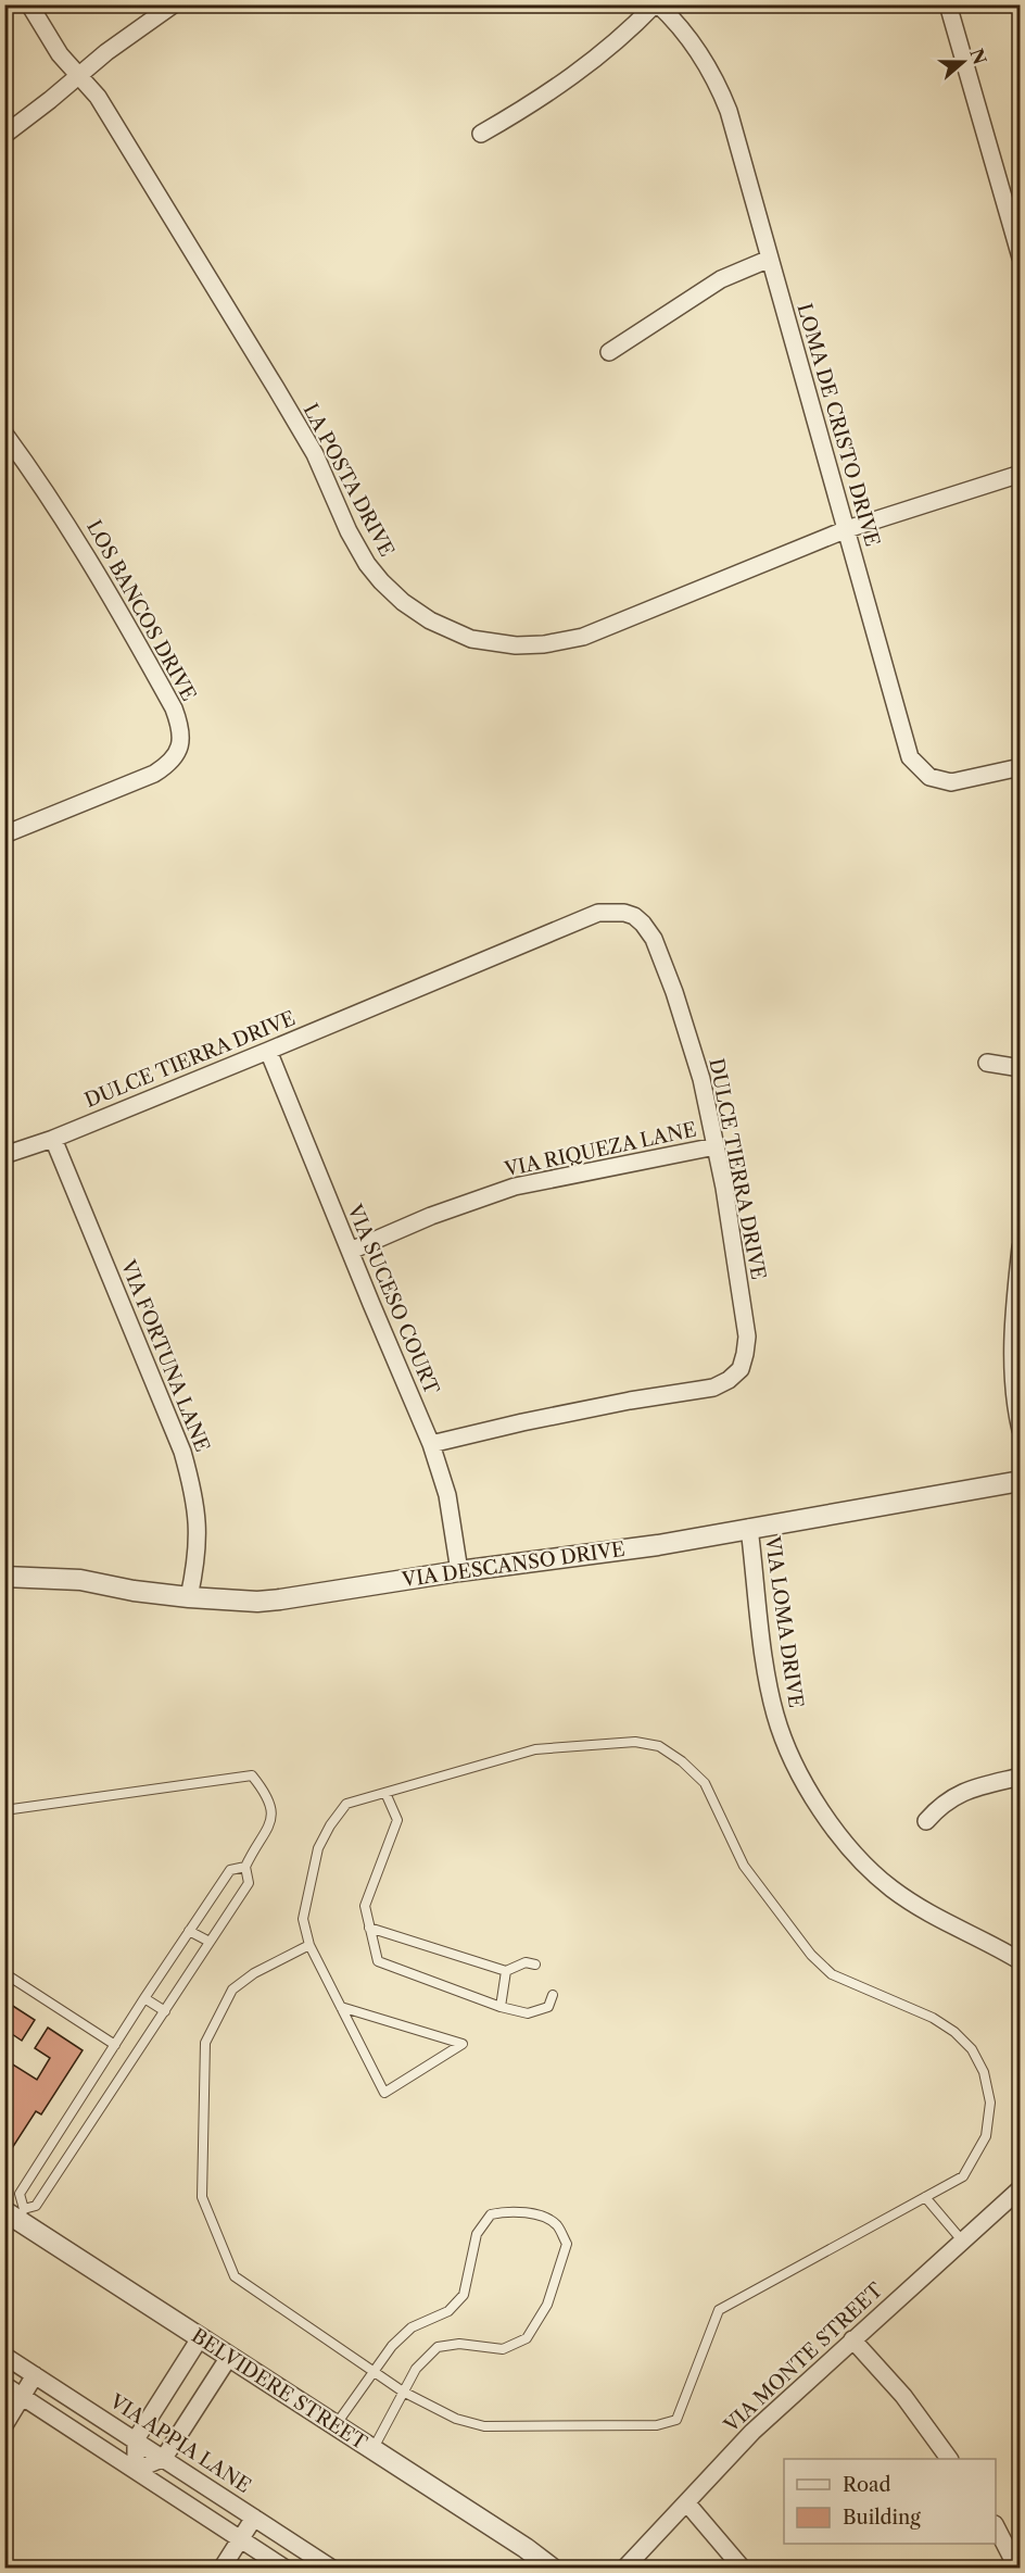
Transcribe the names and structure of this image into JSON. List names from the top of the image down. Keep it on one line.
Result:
{"streets":{"street":["LOMA DE CRISTO DRIVE","LA POSTA DRIVE","LOS BANCOS DRIVE","DULCE TIERRA DRIVE","VIA RIQUEZA LANE","VIA SUCESO COURT","VIA FORTUNA LANE","VIA DESCANSO DRIVE","VIA LOMA DRIVE","VIA MONTE STREET","BELVIDERE STREET","VIA APPIA LANE"]},"crossings":[["LOMA DE CRISTO DRIVE","LA POSTA DRIVE"],["DULCE TIERRA DRIVE","VIA RIQUEZA LANE"],["DULCE TIERRA DRIVE","VIA SUCESO COURT"],["DULCE TIERRA DRIVE","VIA FORTUNA LANE"],["VIA RIQUEZA LANE","VIA SUCESO COURT"],["VIA SUCESO COURT","VIA DESCANSO DRIVE"],["VIA FORTUNA LANE","VIA DESCANSO DRIVE"],["VIA DESCANSO DRIVE","VIA LOMA DRIVE"]],"legend":["Road","Building"],"north":"right"}
